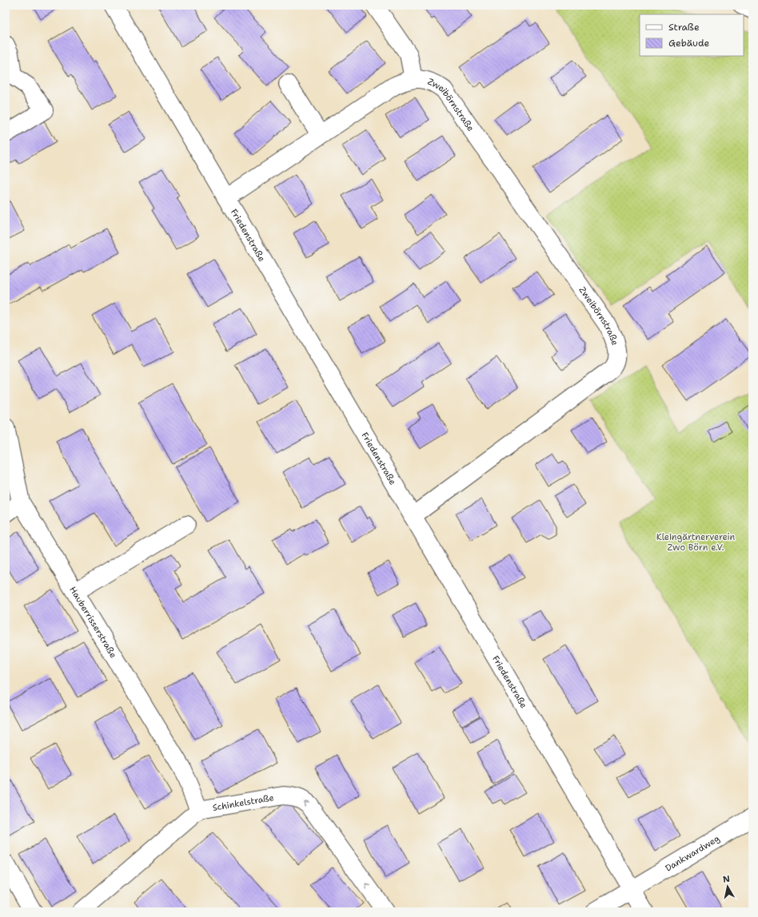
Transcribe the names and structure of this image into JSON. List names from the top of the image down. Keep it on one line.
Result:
{"streets":{"main road":["Zweibörnstraße","Friedenstraße","Hauberrisserstraße","Schinkelstraße","Dankwardweg"]},"crossings":[["Zweibörnstraße","Friedenstraße"],["Friedenstraße","Dankwardweg"],["Hauberrisserstraße","Schinkelstraße"]],"one_way":["Schinkelstraße"],"parks":["Kleingärtnerverein Zwo Börn e.V."],"legend":["Straße","Gebäude"],"north":"top"}
